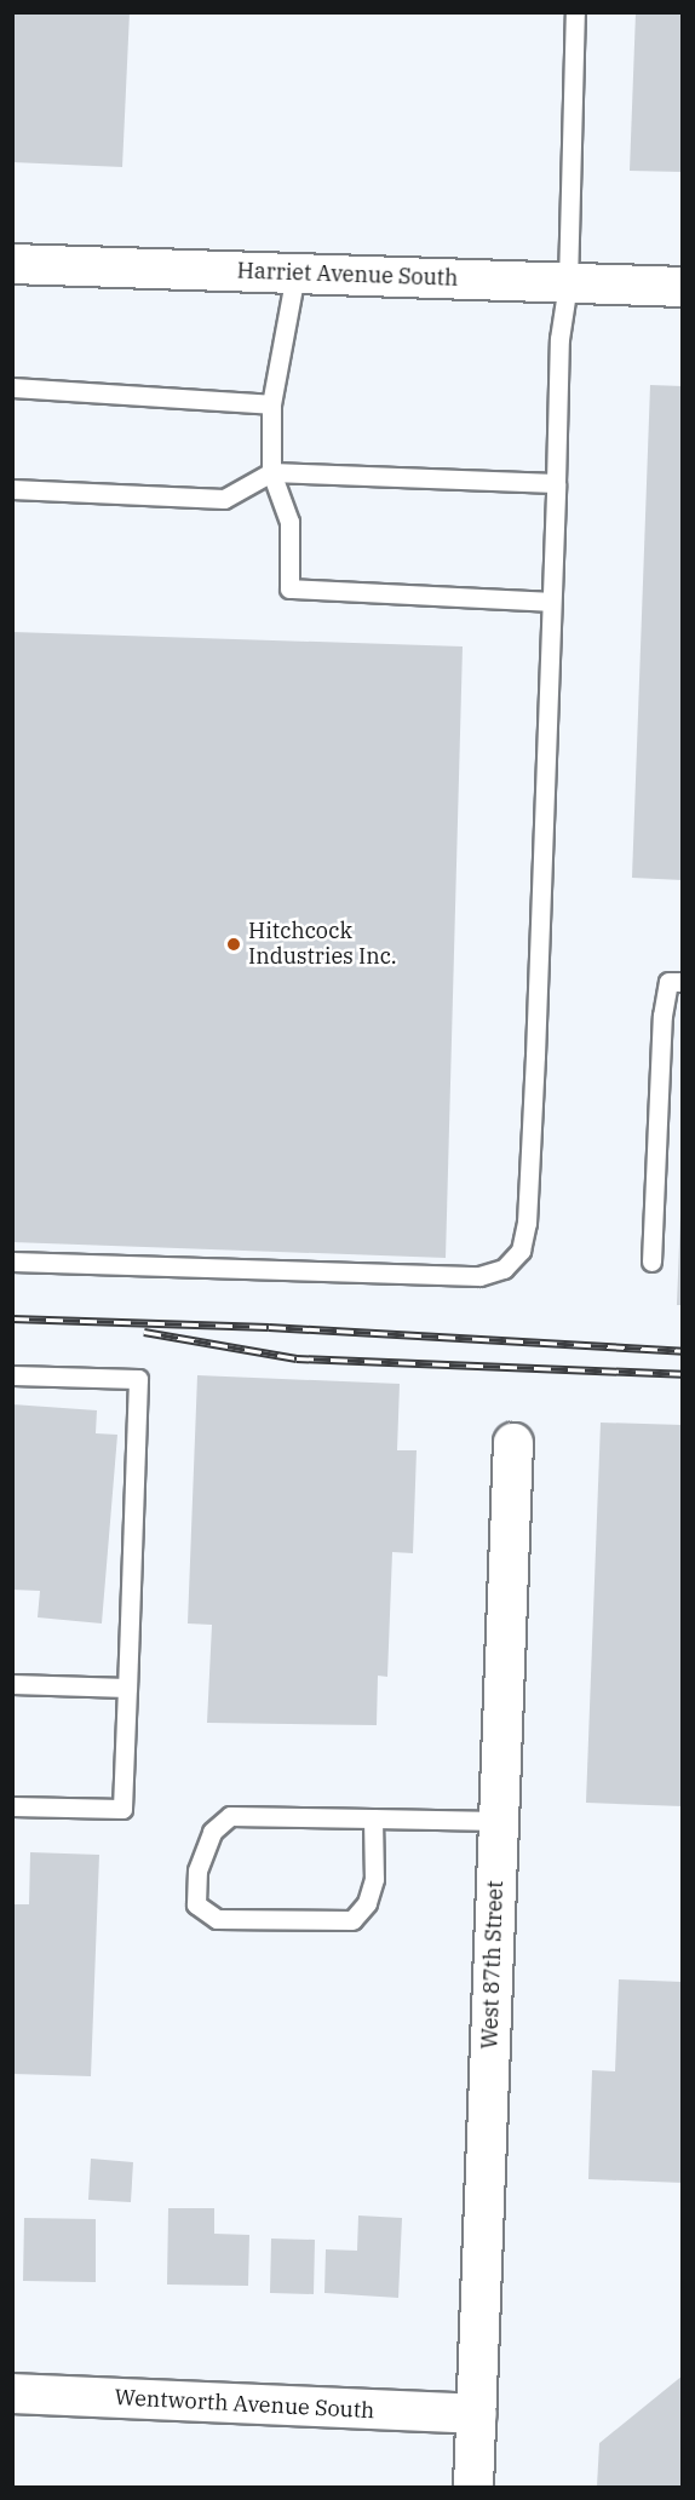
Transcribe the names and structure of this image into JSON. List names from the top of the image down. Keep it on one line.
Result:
{"streets":{"street":["Harriet Avenue South","West 87th Street","Wentworth Avenue South"]},"crossings":[["West 87th Street","Wentworth Avenue South"]],"places":["Hitchcock Industries Inc."]}
